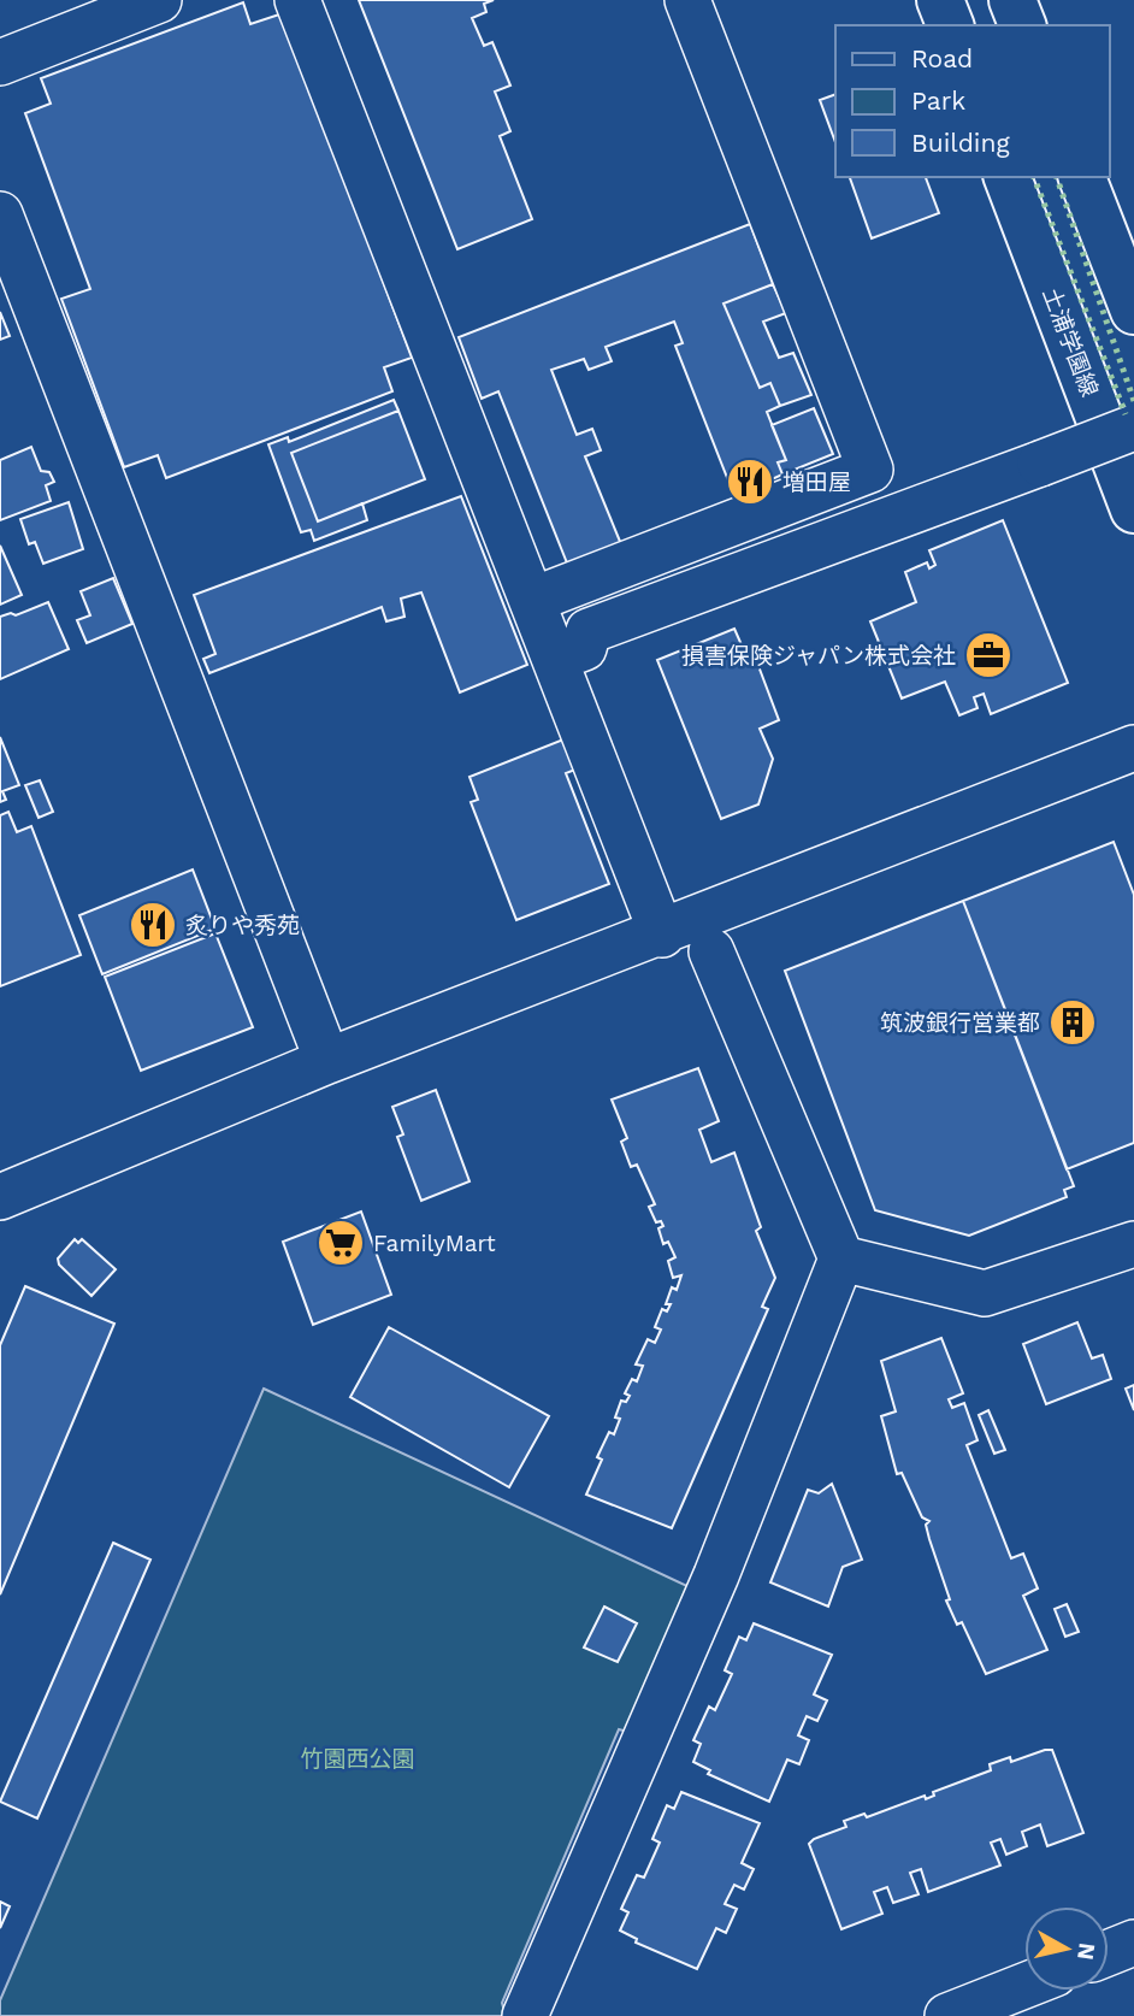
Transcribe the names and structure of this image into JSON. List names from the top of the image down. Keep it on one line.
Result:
{"streets":{"main road":["土浦学園線"]},"parks":["竹園西公園"],"places":{"restaurant":["増田屋","炙りや秀苑"],"office":["損害保険ジャパン株式会社"],"building":["筑波銀行営業都"],"supermarket":["FamilyMart"]},"legend":["Road","Park","Building"],"north":"right"}
